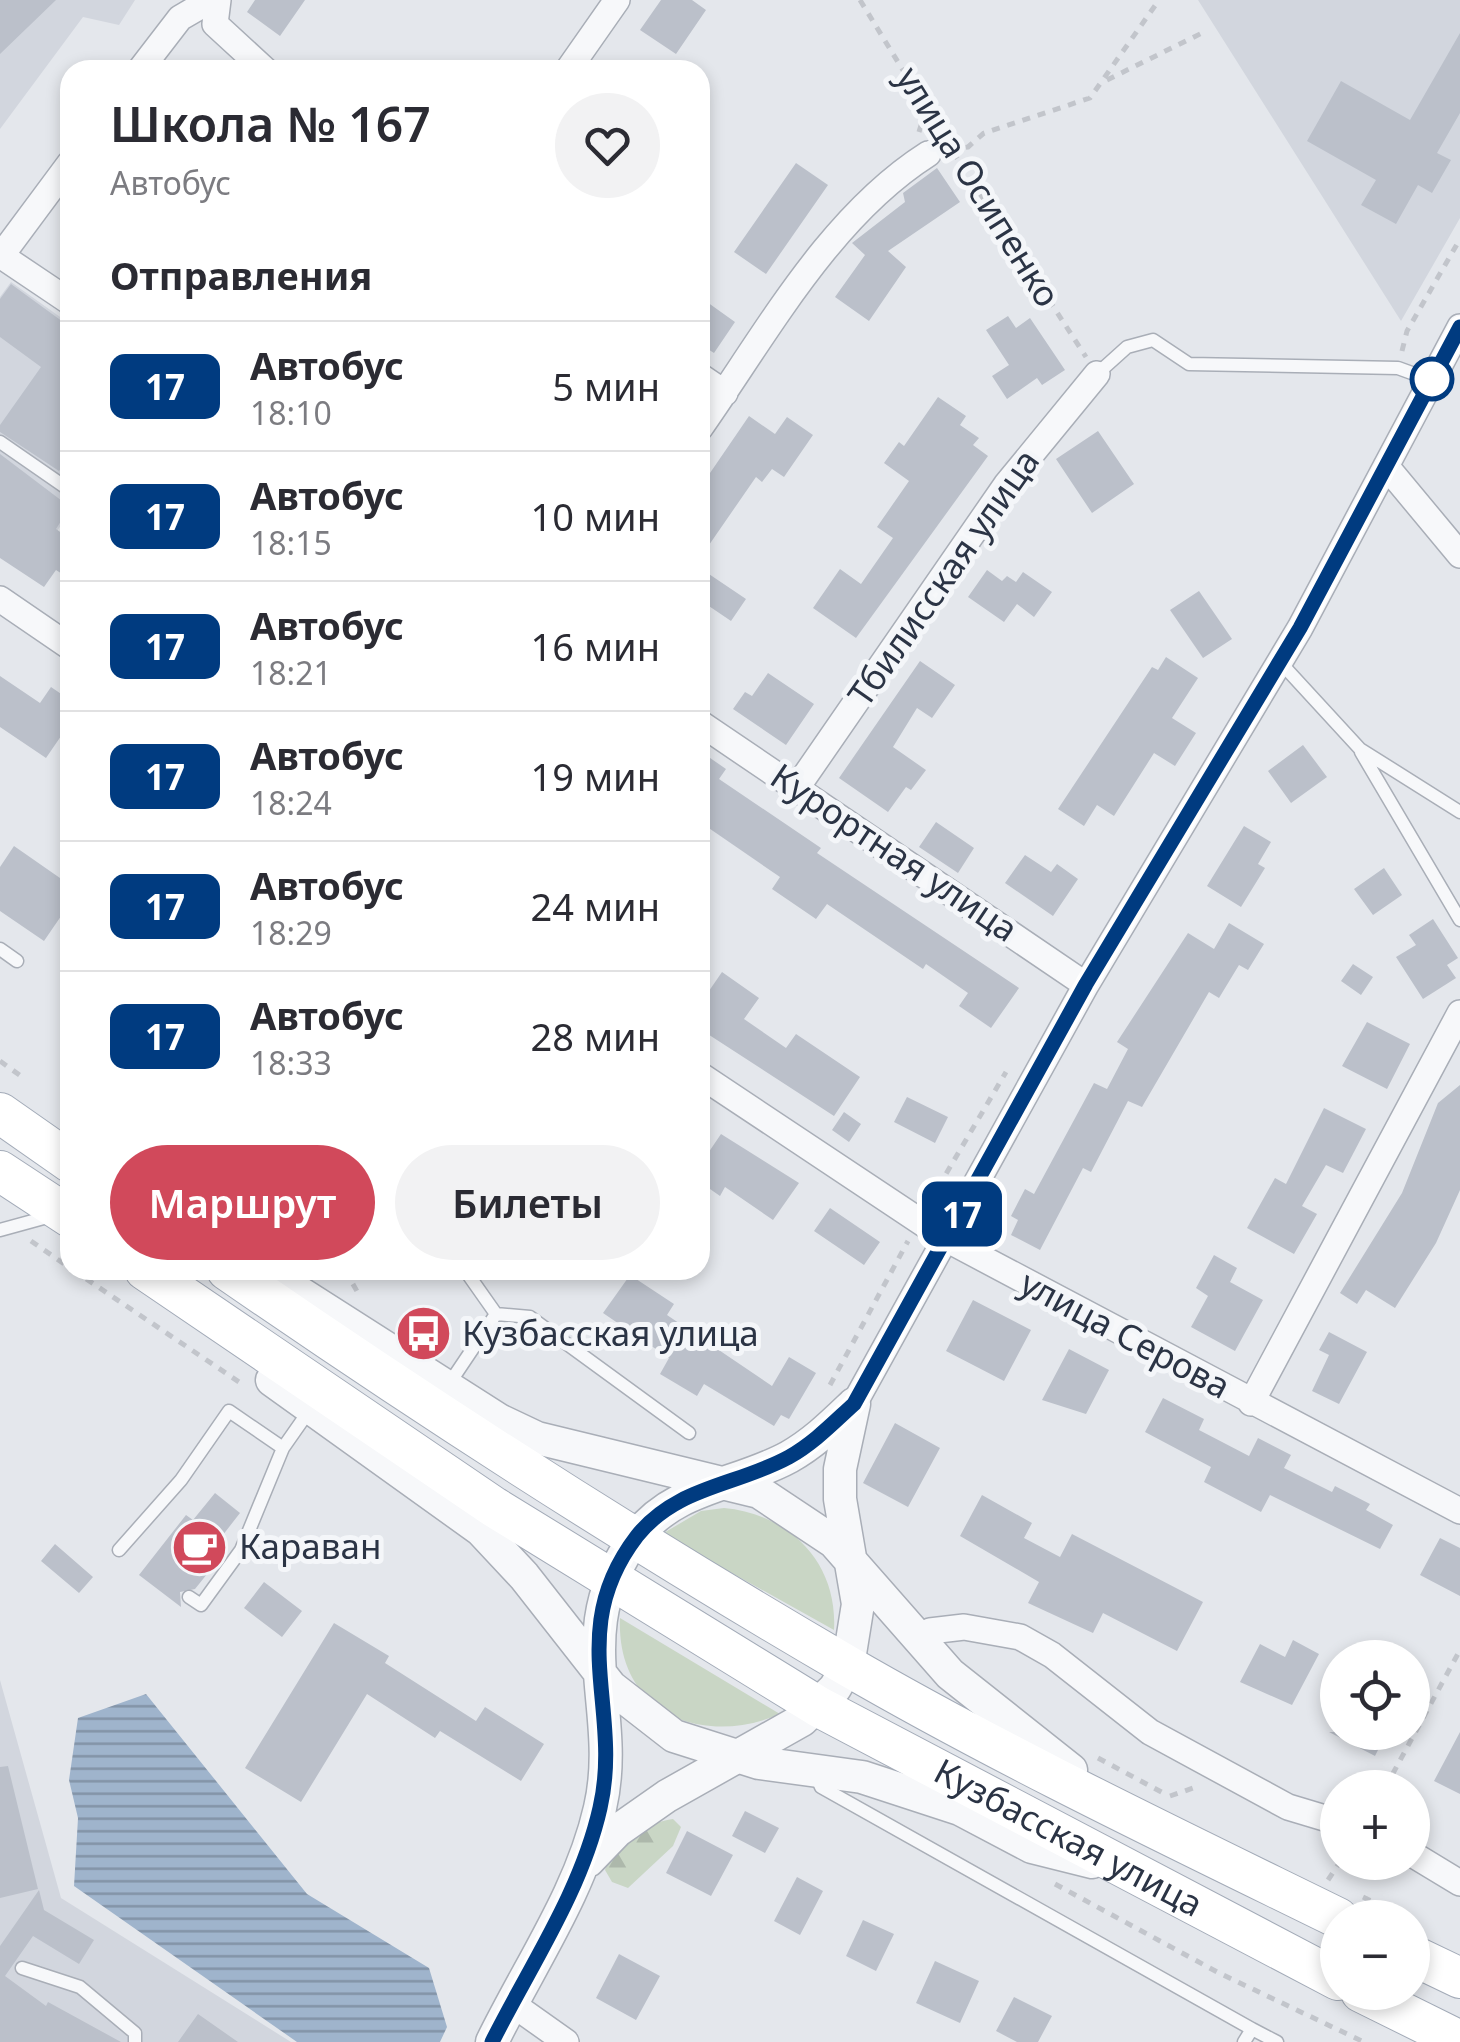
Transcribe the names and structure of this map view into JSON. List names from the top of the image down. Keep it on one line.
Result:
{"streets":{"main road":["Кузбасская улица"],"street":["Тбилисская улица","Курортная улица","улица Серова"],"path":["улица Осипенко"]},"crossings":[["улица Осипенко","Тбилисская улица"],["Тбилисская улица","Курортная улица"]],"places":{"bus stop":["Кузбасская улица"],"cafe":["Караван"]},"lines":["bus line 17"],"page":{"on_map":"17","heading":[["Школа № 167","Автобус"],"Отправления"],"list":[{"mark":"17","name":"Автобус","note":"18:10","value":"5 мин"},{"mark":"17","name":"Автобус","note":"18:15","value":"10 мин"},{"mark":"17","name":"Автобус","note":"18:21","value":"16 мин"},{"mark":"17","name":"Автобус","note":"18:24","value":"19 мин"},{"mark":"17","name":"Автобус","note":"18:29","value":"24 мин"},{"mark":"17","name":"Автобус","note":"18:33","value":"28 мин"}],"buttons":["Маршрут","Билеты"],"map_buttons":["+","−"]}}
